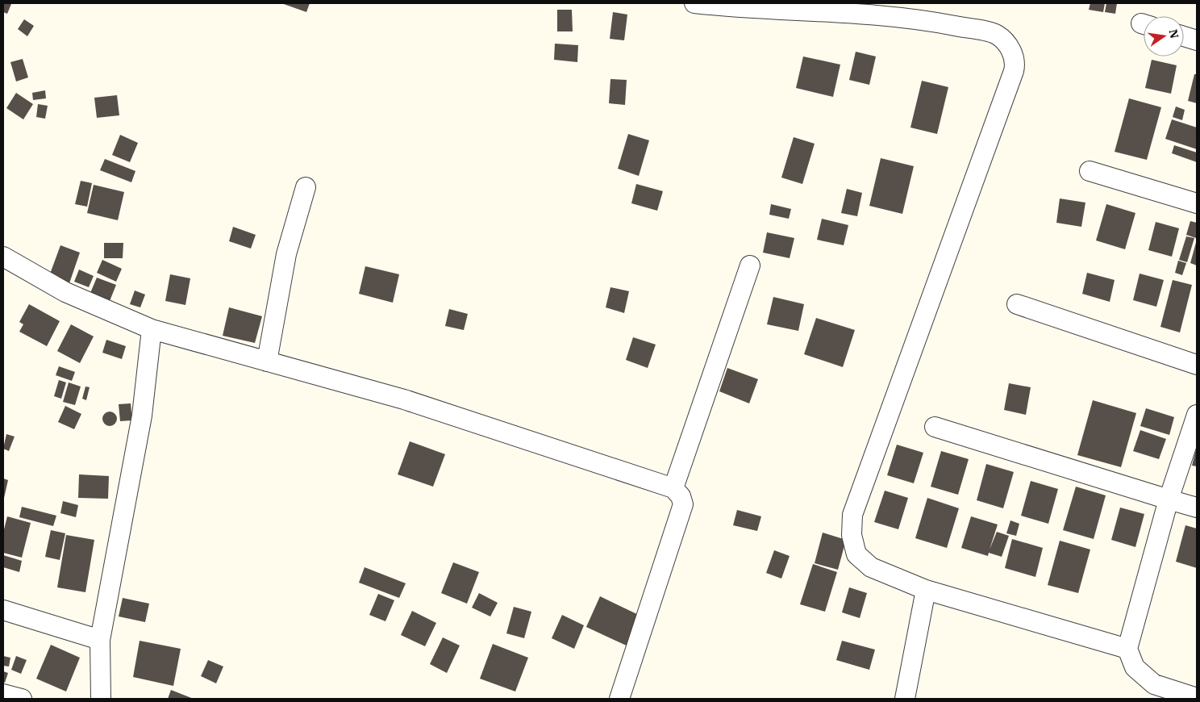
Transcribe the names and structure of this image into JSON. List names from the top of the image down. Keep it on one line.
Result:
{"north":"right"}
